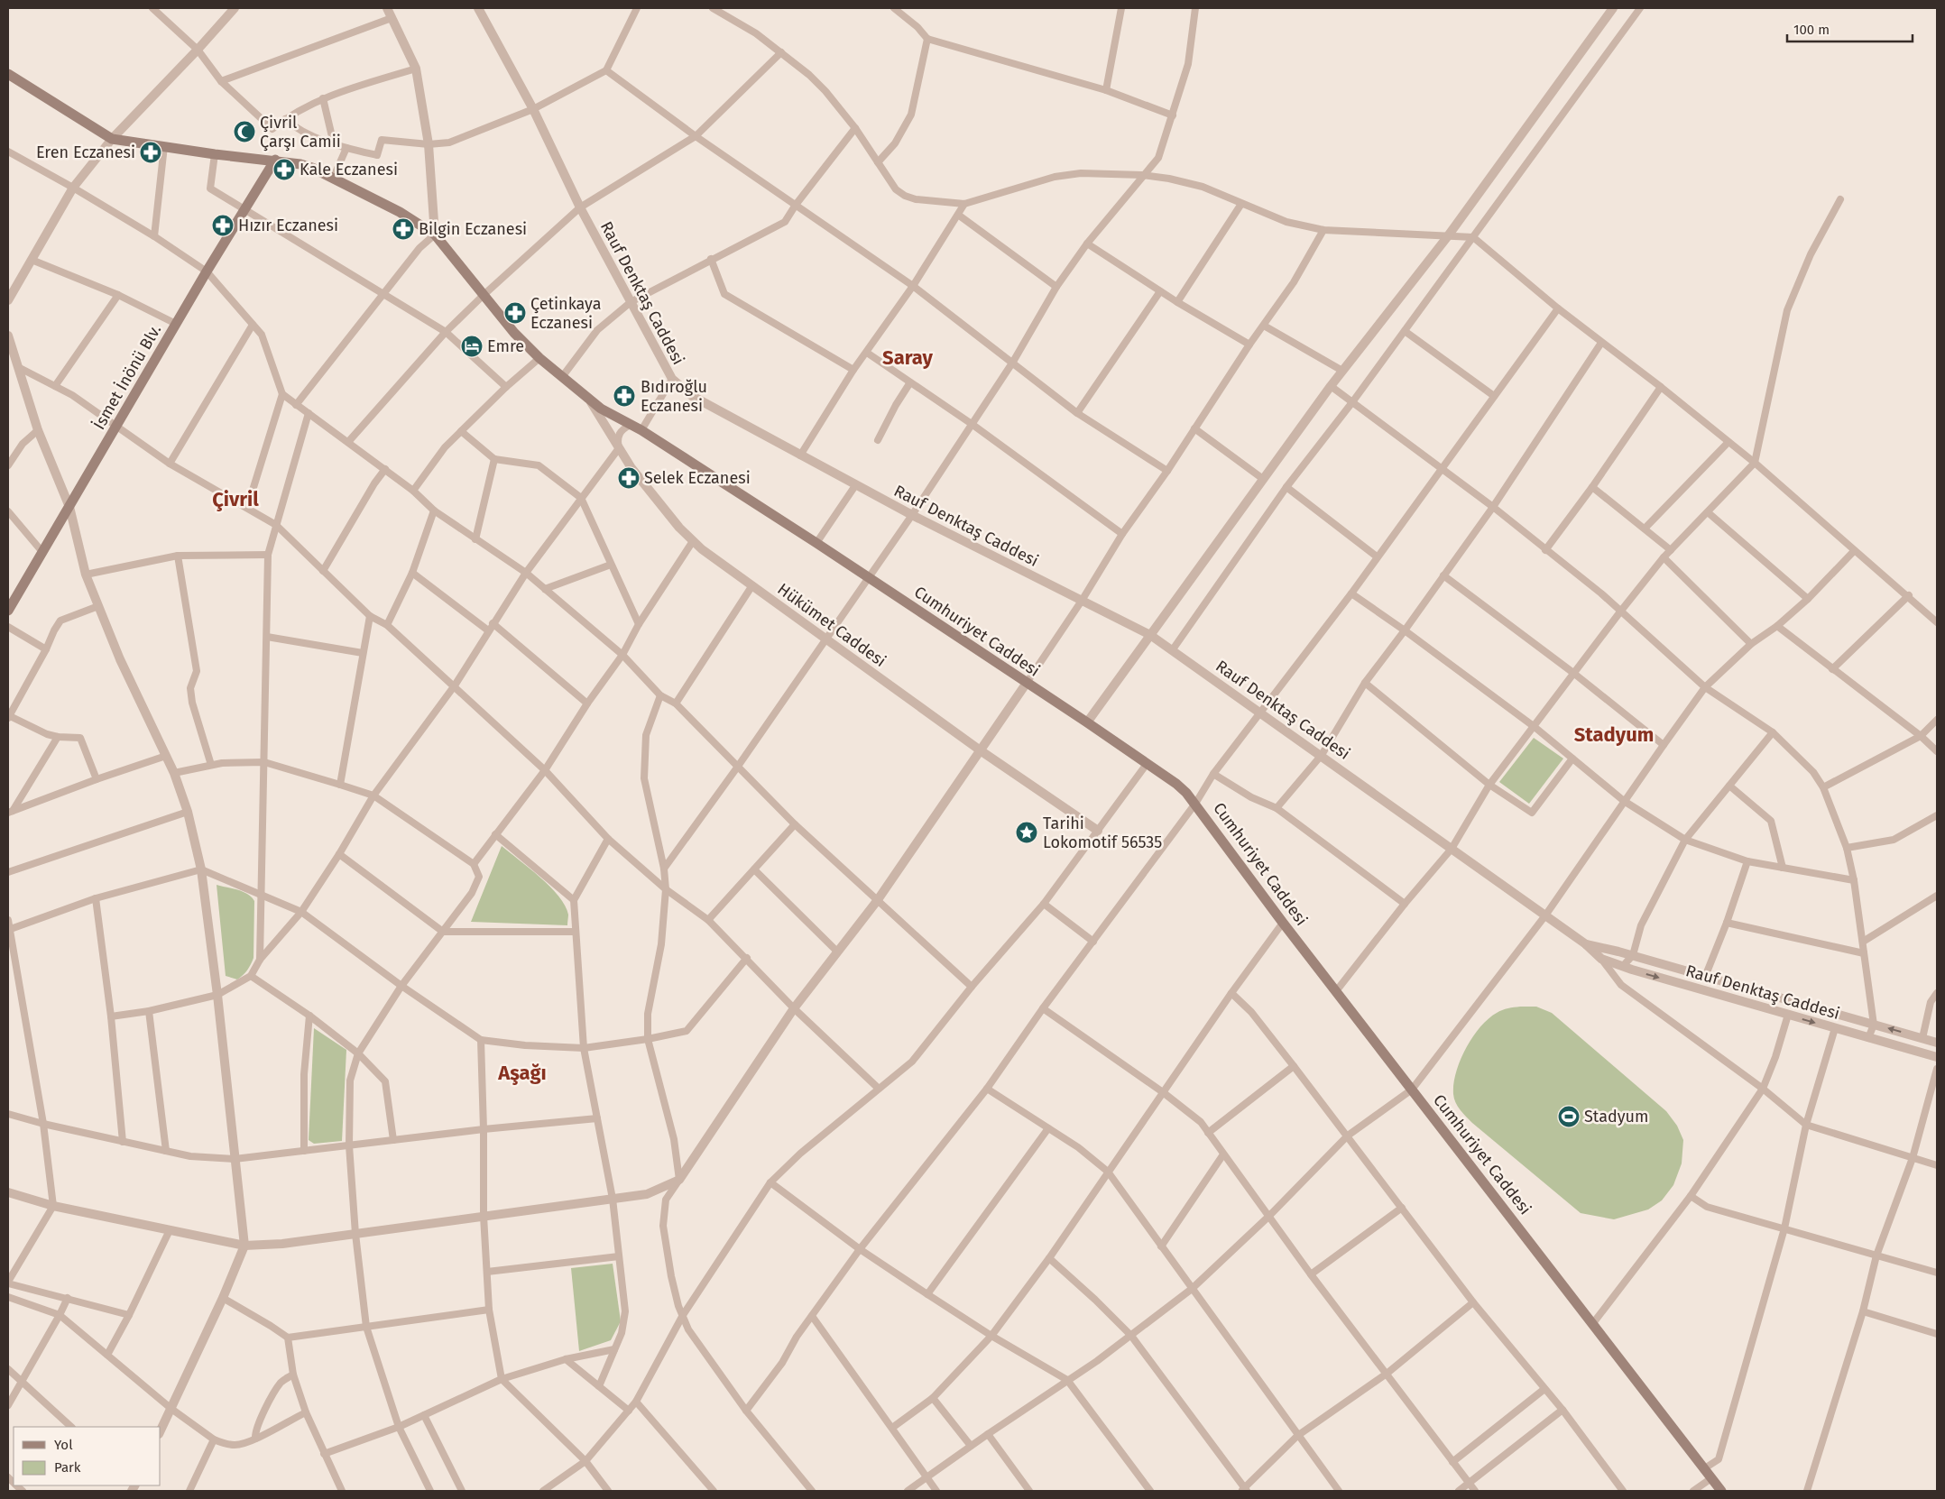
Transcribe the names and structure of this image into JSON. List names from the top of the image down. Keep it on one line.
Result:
{"streets":{"main road":["İsmet İnönü Blv.","Cumhuriyet Caddesi"],"street":["Rauf Denktaş Caddesi","Hükümet Caddesi"]},"crossings":[["İsmet İnönü Blv.","Cumhuriyet Caddesi"],["Hükümet Caddesi","Cumhuriyet Caddesi"]],"districts":["Saray","Çivril","Stadyum","Aşağı"],"places":{"mosque":["Çivril Çarşı Camii"],"pharmacy":["Eren Eczanesi","Kale Eczanesi","Hızır Eczanesi","Bilgin Eczanesi","Çetinkaya Eczanesi","Bıdıroğlu Eczanesi","Selek Eczanesi"],"hotel":["Emre"],"place":["Tarihi Lokomotif 56535"],"sports":["Stadyum"]},"legend":["Yol","Park"],"scale_bar":"100 m"}
